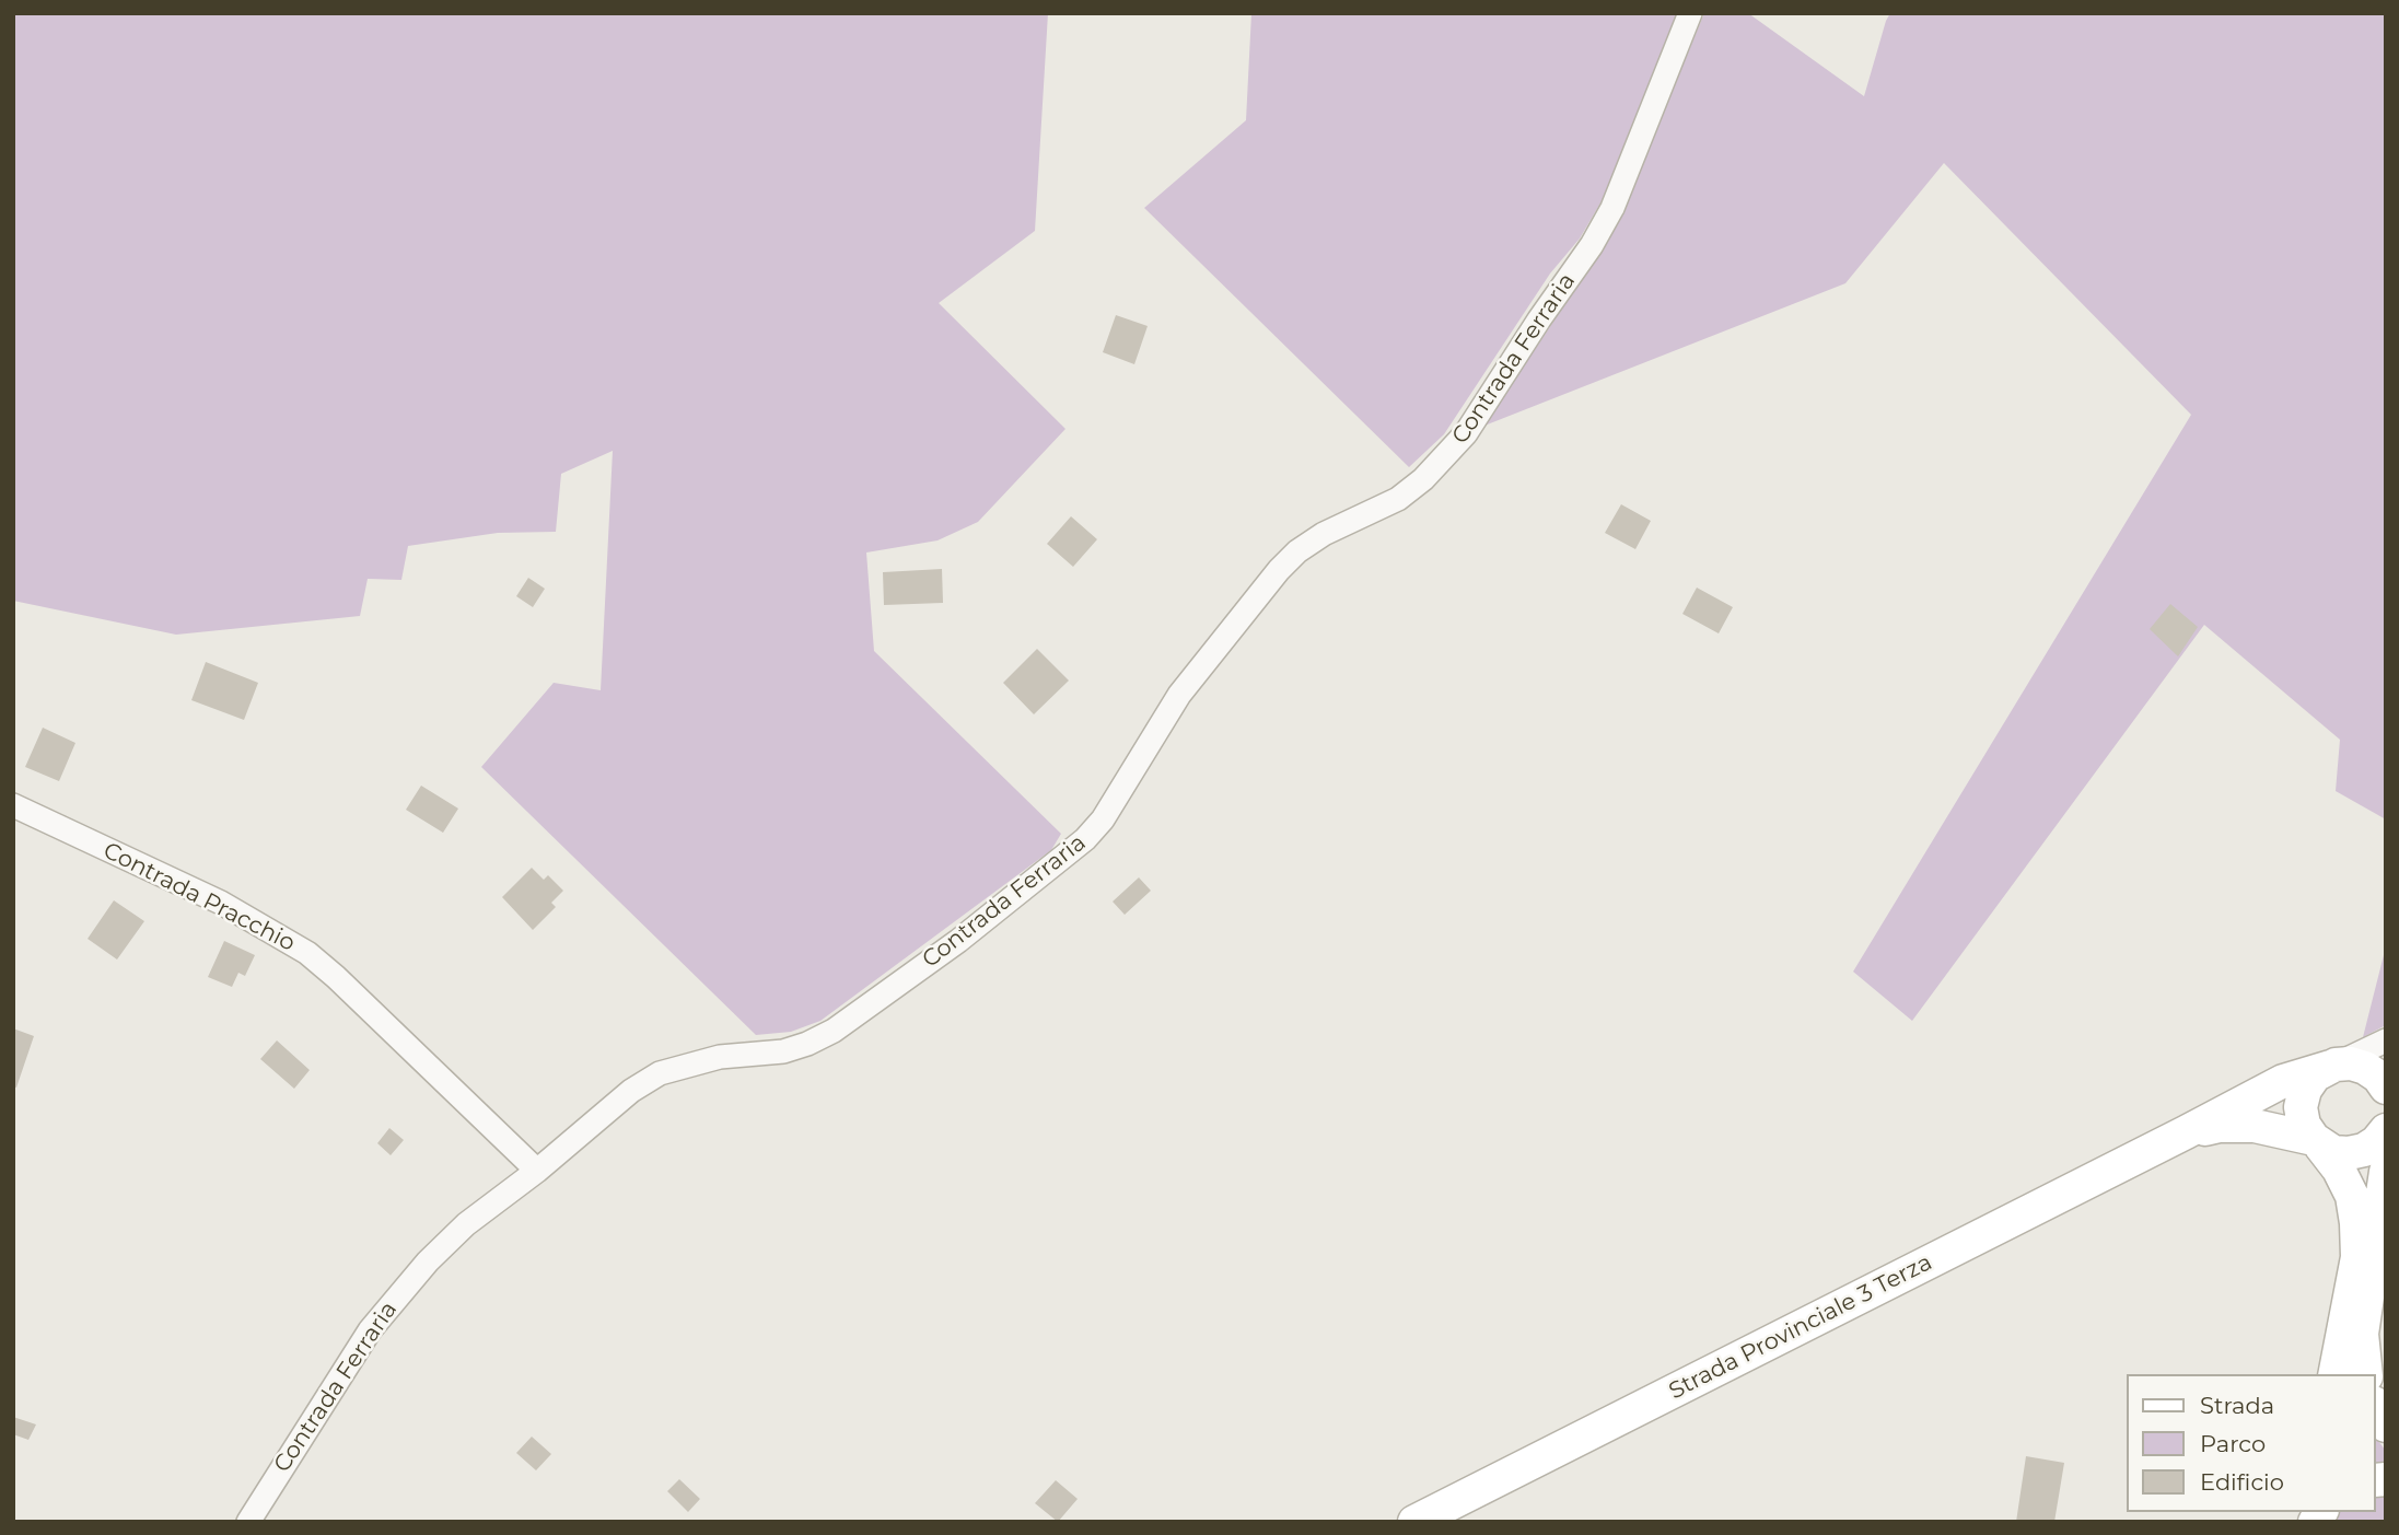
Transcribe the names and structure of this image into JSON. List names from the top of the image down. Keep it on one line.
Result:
{"streets":{"street":["Contrada Ferraria","Contrada Pracchio","Strada Provinciale 3 Terza"]},"crossings":[["Contrada Ferraria","Contrada Pracchio"]],"legend":["Strada","Parco","Edificio"]}
